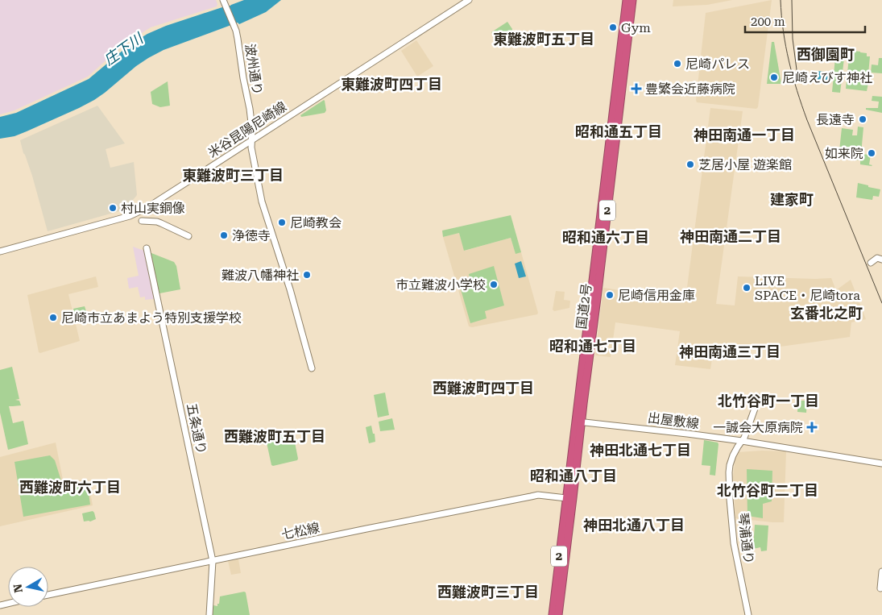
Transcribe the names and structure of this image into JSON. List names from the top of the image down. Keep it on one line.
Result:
{"streets":{"highway":["2","国道2号"],"street":["波州通り","米谷昆陽尼崎線","出屋敷線","五条通り","七松線","琴浦通り"]},"crossings":[["波州通り","米谷昆陽尼崎線"],["国道2号","出屋敷線"],["国道2号","七松線"],["出屋敷線","琴浦通り"],["五条通り","七松線"]],"districts":["東難波町五丁目","西御園町","東難波町四丁目","昭和通五丁目","神田南通一丁目","東難波町三丁目","建家町","神田南通二丁目","昭和通六丁目","玄番北之町","昭和通七丁目","神田南通三丁目","西難波町四丁目","北竹谷町一丁目","西難波町五丁目","神田北通七丁目","昭和通八丁目","西難波町六丁目","北竹谷町二丁目","神田北通八丁目","西難波町三丁目"],"water":["庄下川"],"places":{"other":["Gym","尼崎パレス","尼崎えびす神社","長遠寺","如来院","芝居小屋 遊楽館","村山実銅像","尼崎教会","浄徳寺","難波八幡神社","市立難波小学校","LIVE SPACE・尼崎tora","尼崎信用金庫","尼崎市立あまよう特別支援学校"],"health":["豊繁会近藤病院","一誠会大原病院"]},"scale_bar":"200 m","north":"left"}
